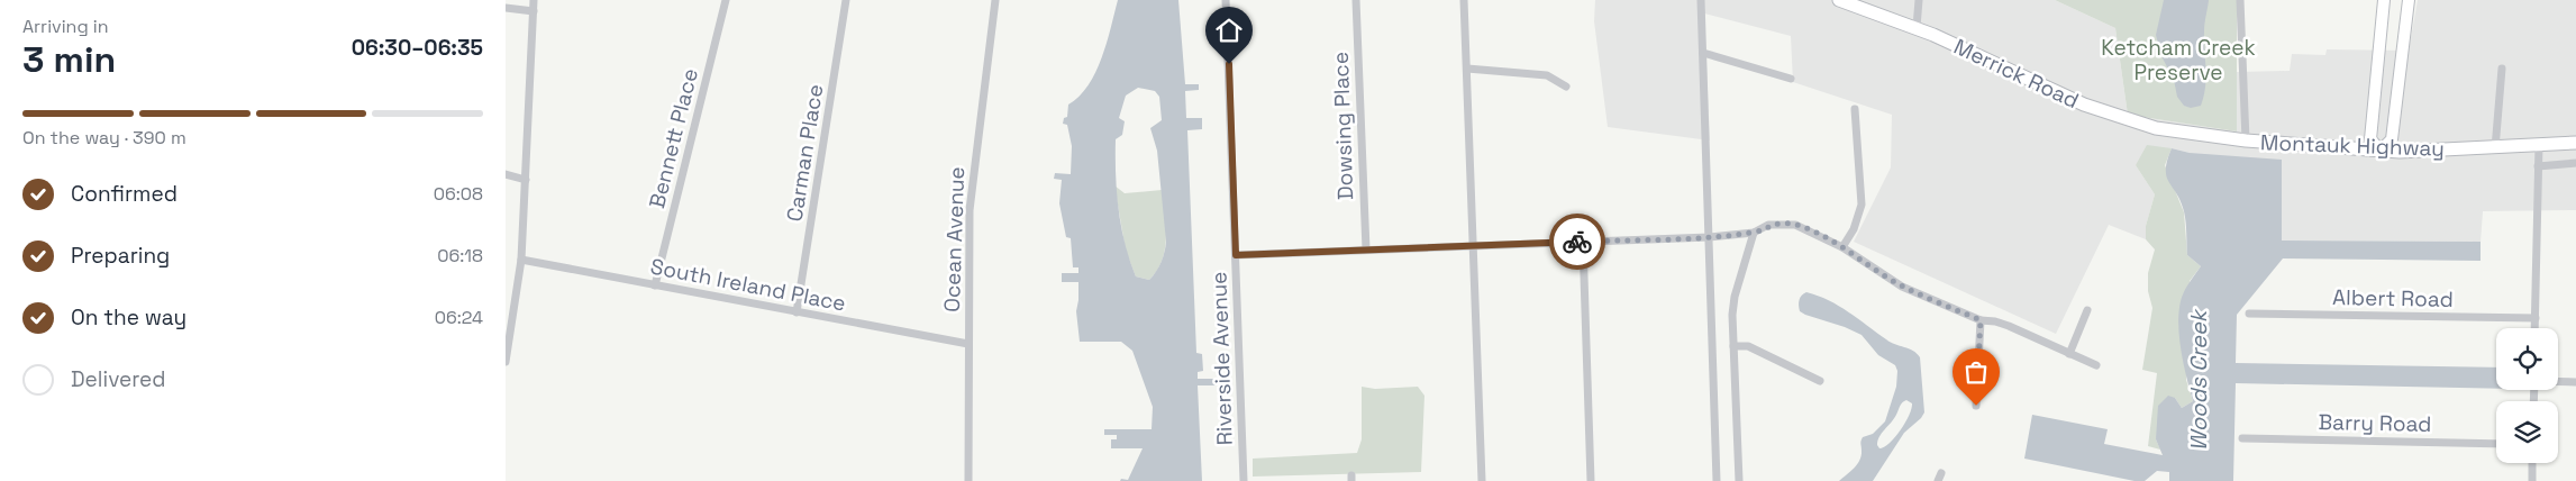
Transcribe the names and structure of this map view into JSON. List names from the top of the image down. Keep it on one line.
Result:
{"streets":{"main road":["Merrick Road","Montauk Highway"],"street":["Dowsing Place","Bennett Place","Carman Place","Ocean Avenue","South Ireland Place","Albert Road","Riverside Avenue","Barry Road"]},"crossings":[["Merrick Road","Montauk Highway"],["Bennett Place","South Ireland Place"],["Carman Place","South Ireland Place"],["Ocean Avenue","South Ireland Place"]],"water":["Woods Creek"],"parks":["Ketcham Creek Preserve"],"page":{"heading":["3 min","Arriving in","06:30–06:35"],"bar":"On the way · 390 m","list":[["Confirmed","06:08"],["Preparing","06:18"],["On the way","06:24"],"Delivered"]}}
